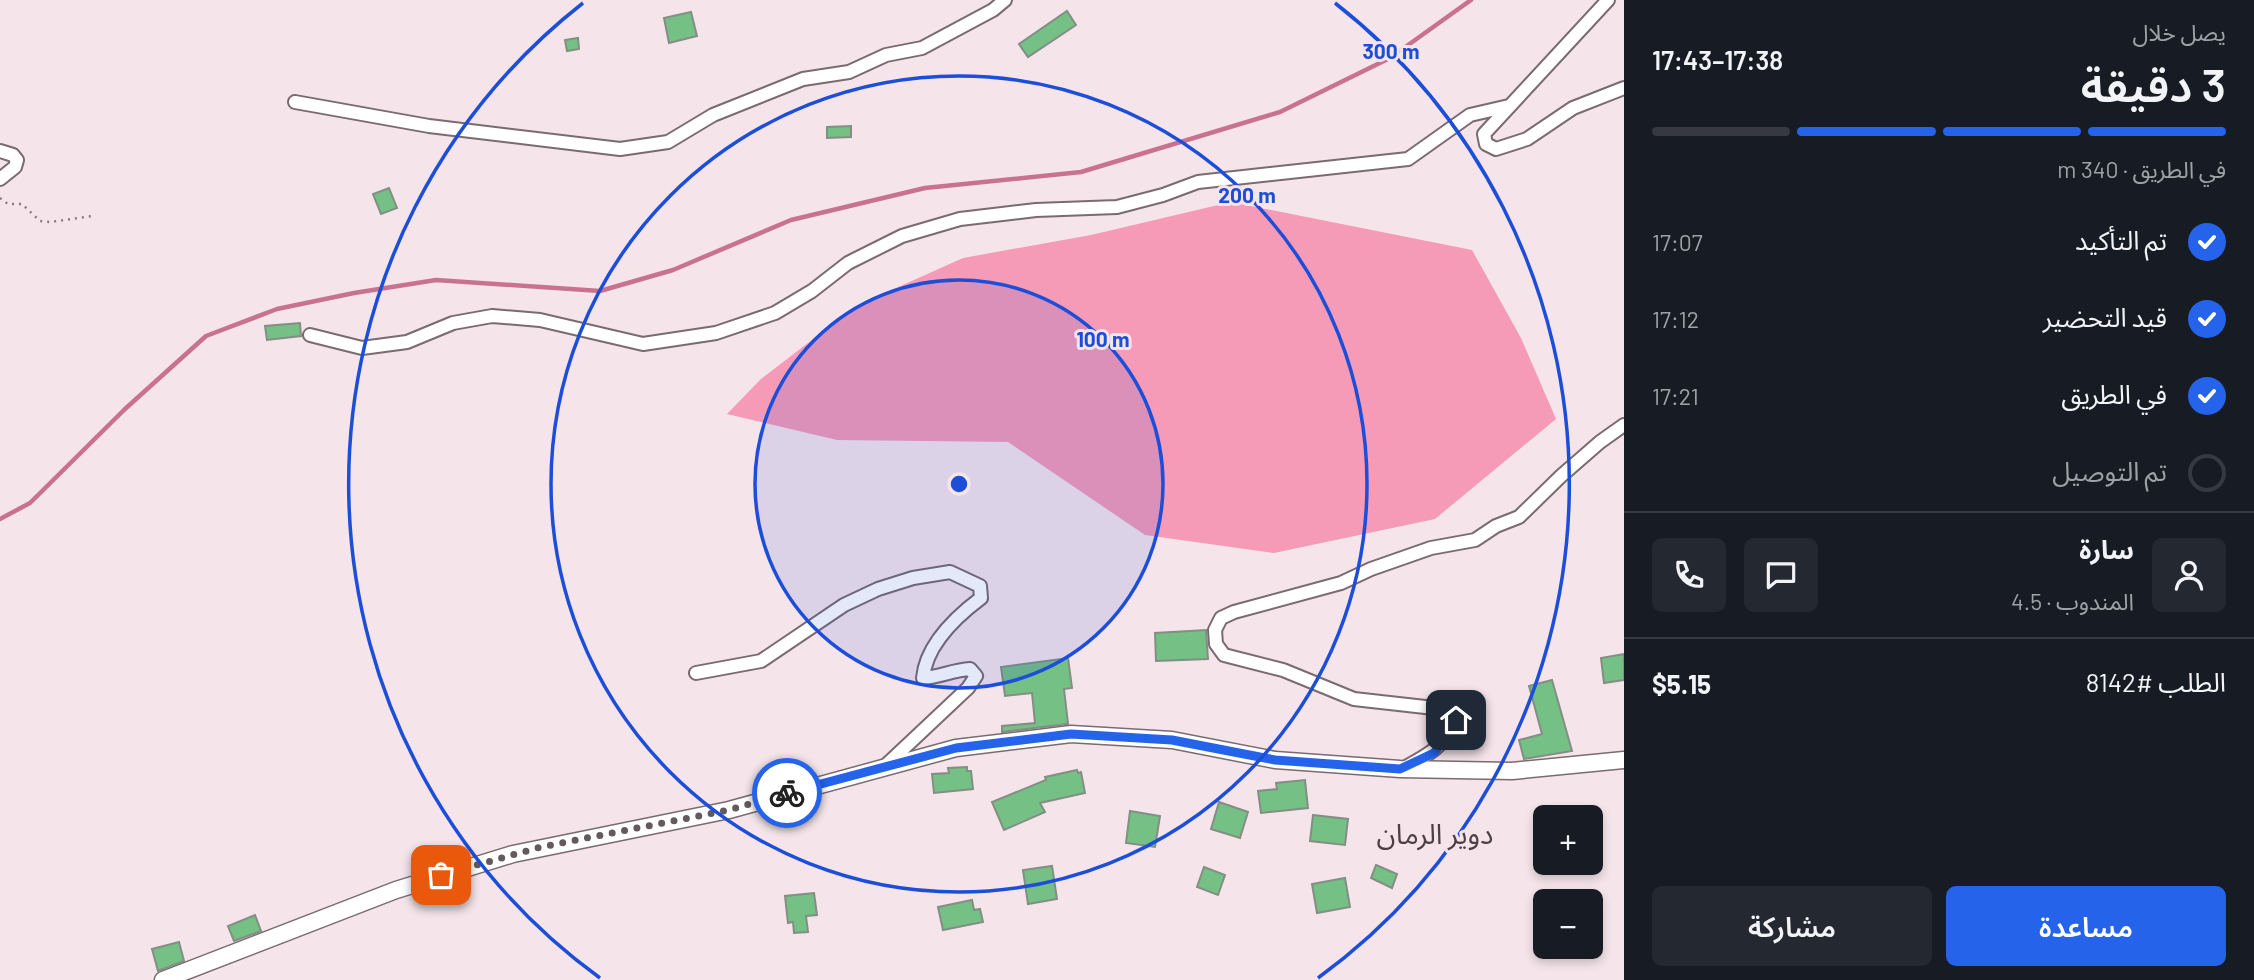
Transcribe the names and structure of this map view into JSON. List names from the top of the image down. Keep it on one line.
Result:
{"districts":["دوير الرمان"],"page":{"heading":["3 دقيقة","يصل خلال","17:38–17:43"],"panel":["سارة","المندوب · 4.5","الطلب #8142","$5.15"],"bar":"في الطريق · 340 m","list":[["تم التأكيد","17:07"],["قيد التحضير","17:12"],["في الطريق","17:21"],"تم التوصيل"],"map_buttons":["+","−"],"buttons":["مساعدة","مشاركة"]},"rings":["300 m","200 m","100 m"]}
